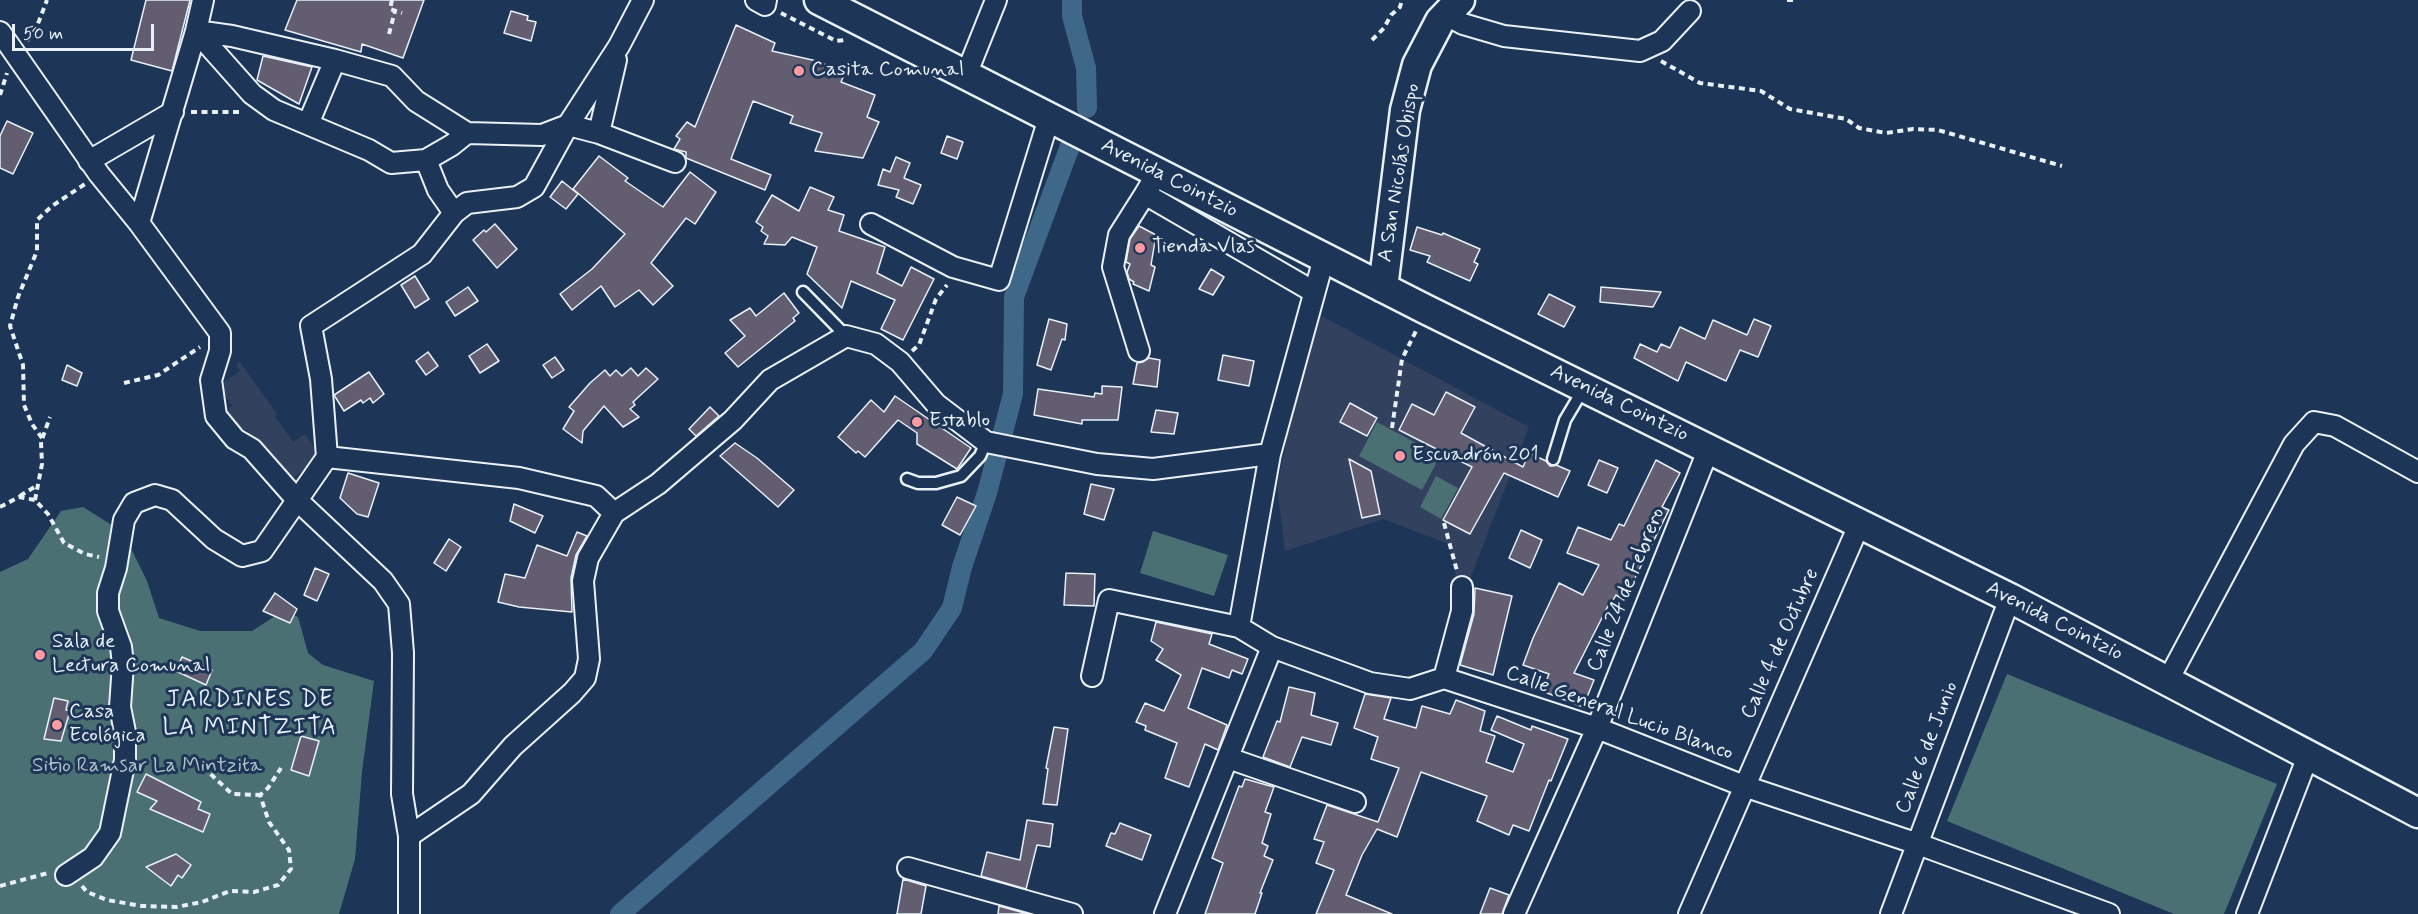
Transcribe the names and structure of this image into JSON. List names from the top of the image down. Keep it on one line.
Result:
{"streets":{"main road":["A San Nicolás Obispo","Avenida Cointzio"],"street":["Calle 24 de Febrero","Calle 4 de Octubre","Calle General Lucio Blanco","Calle 6 de Junio"]},"crossings":[["A San Nicolás Obispo","Avenida Cointzio"],["Avenida Cointzio","Calle 24 de Febrero"],["Avenida Cointzio","Calle 4 de Octubre"],["Avenida Cointzio","Calle 6 de Junio"],["Calle 24 de Febrero","Calle General Lucio Blanco"],["Calle 4 de Octubre","Calle General Lucio Blanco"],["Calle General Lucio Blanco","Calle 6 de Junio"]],"districts":["JARDINES DE LA MINTZITA"],"parks":["Sitio Ramsar La Mintzita"],"places":["Casita Comunal","Tienda Vlas","Establo","Escuadrón 201","Sala de Lectura Comunal","Casa Ecológica"],"scale_bar":"50 m"}
